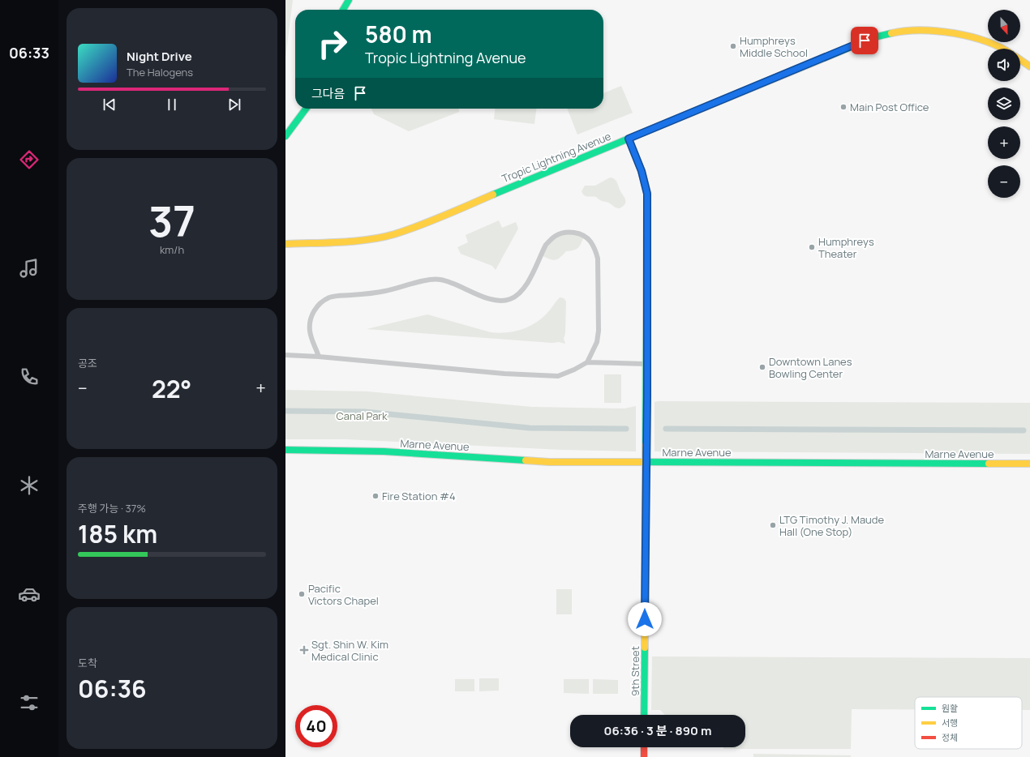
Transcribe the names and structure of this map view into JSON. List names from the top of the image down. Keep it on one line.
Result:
{"streets":{"street":["Tropic Lightning Avenue","Marne Avenue","9th Street"]},"crossings":[["Tropic Lightning Avenue","9th Street"],["Marne Avenue","9th Street"]],"parks":["Canal Park"],"places":{"other":["Humphreys Middle School","Main Post Office","Humphreys Theater","Downtown Lanes Bowling Center","Fire Station #4","LTG Timothy J. Maude Hall (One Stop)","Pacific Victors Chapel"],"health":["Sgt. Shin W. Kim Medical Clinic"]},"legend":["원활","서행","정체"],"north":"bottom","page":{"tabs":"06:33","map_buttons":["+","−"],"turn":["580 m","Tropic Lightning Avenue"],"song":["Night Drive","The Halogens"],"then":"그다음","tile":[["37","km/h"],"공조",["주행 가능 · 37%","185 km"],["도착","06:36"]],"heat":["−","22°","+"],"limit":"40","trip":"06:36 · 3 분 · 890 m"}}
